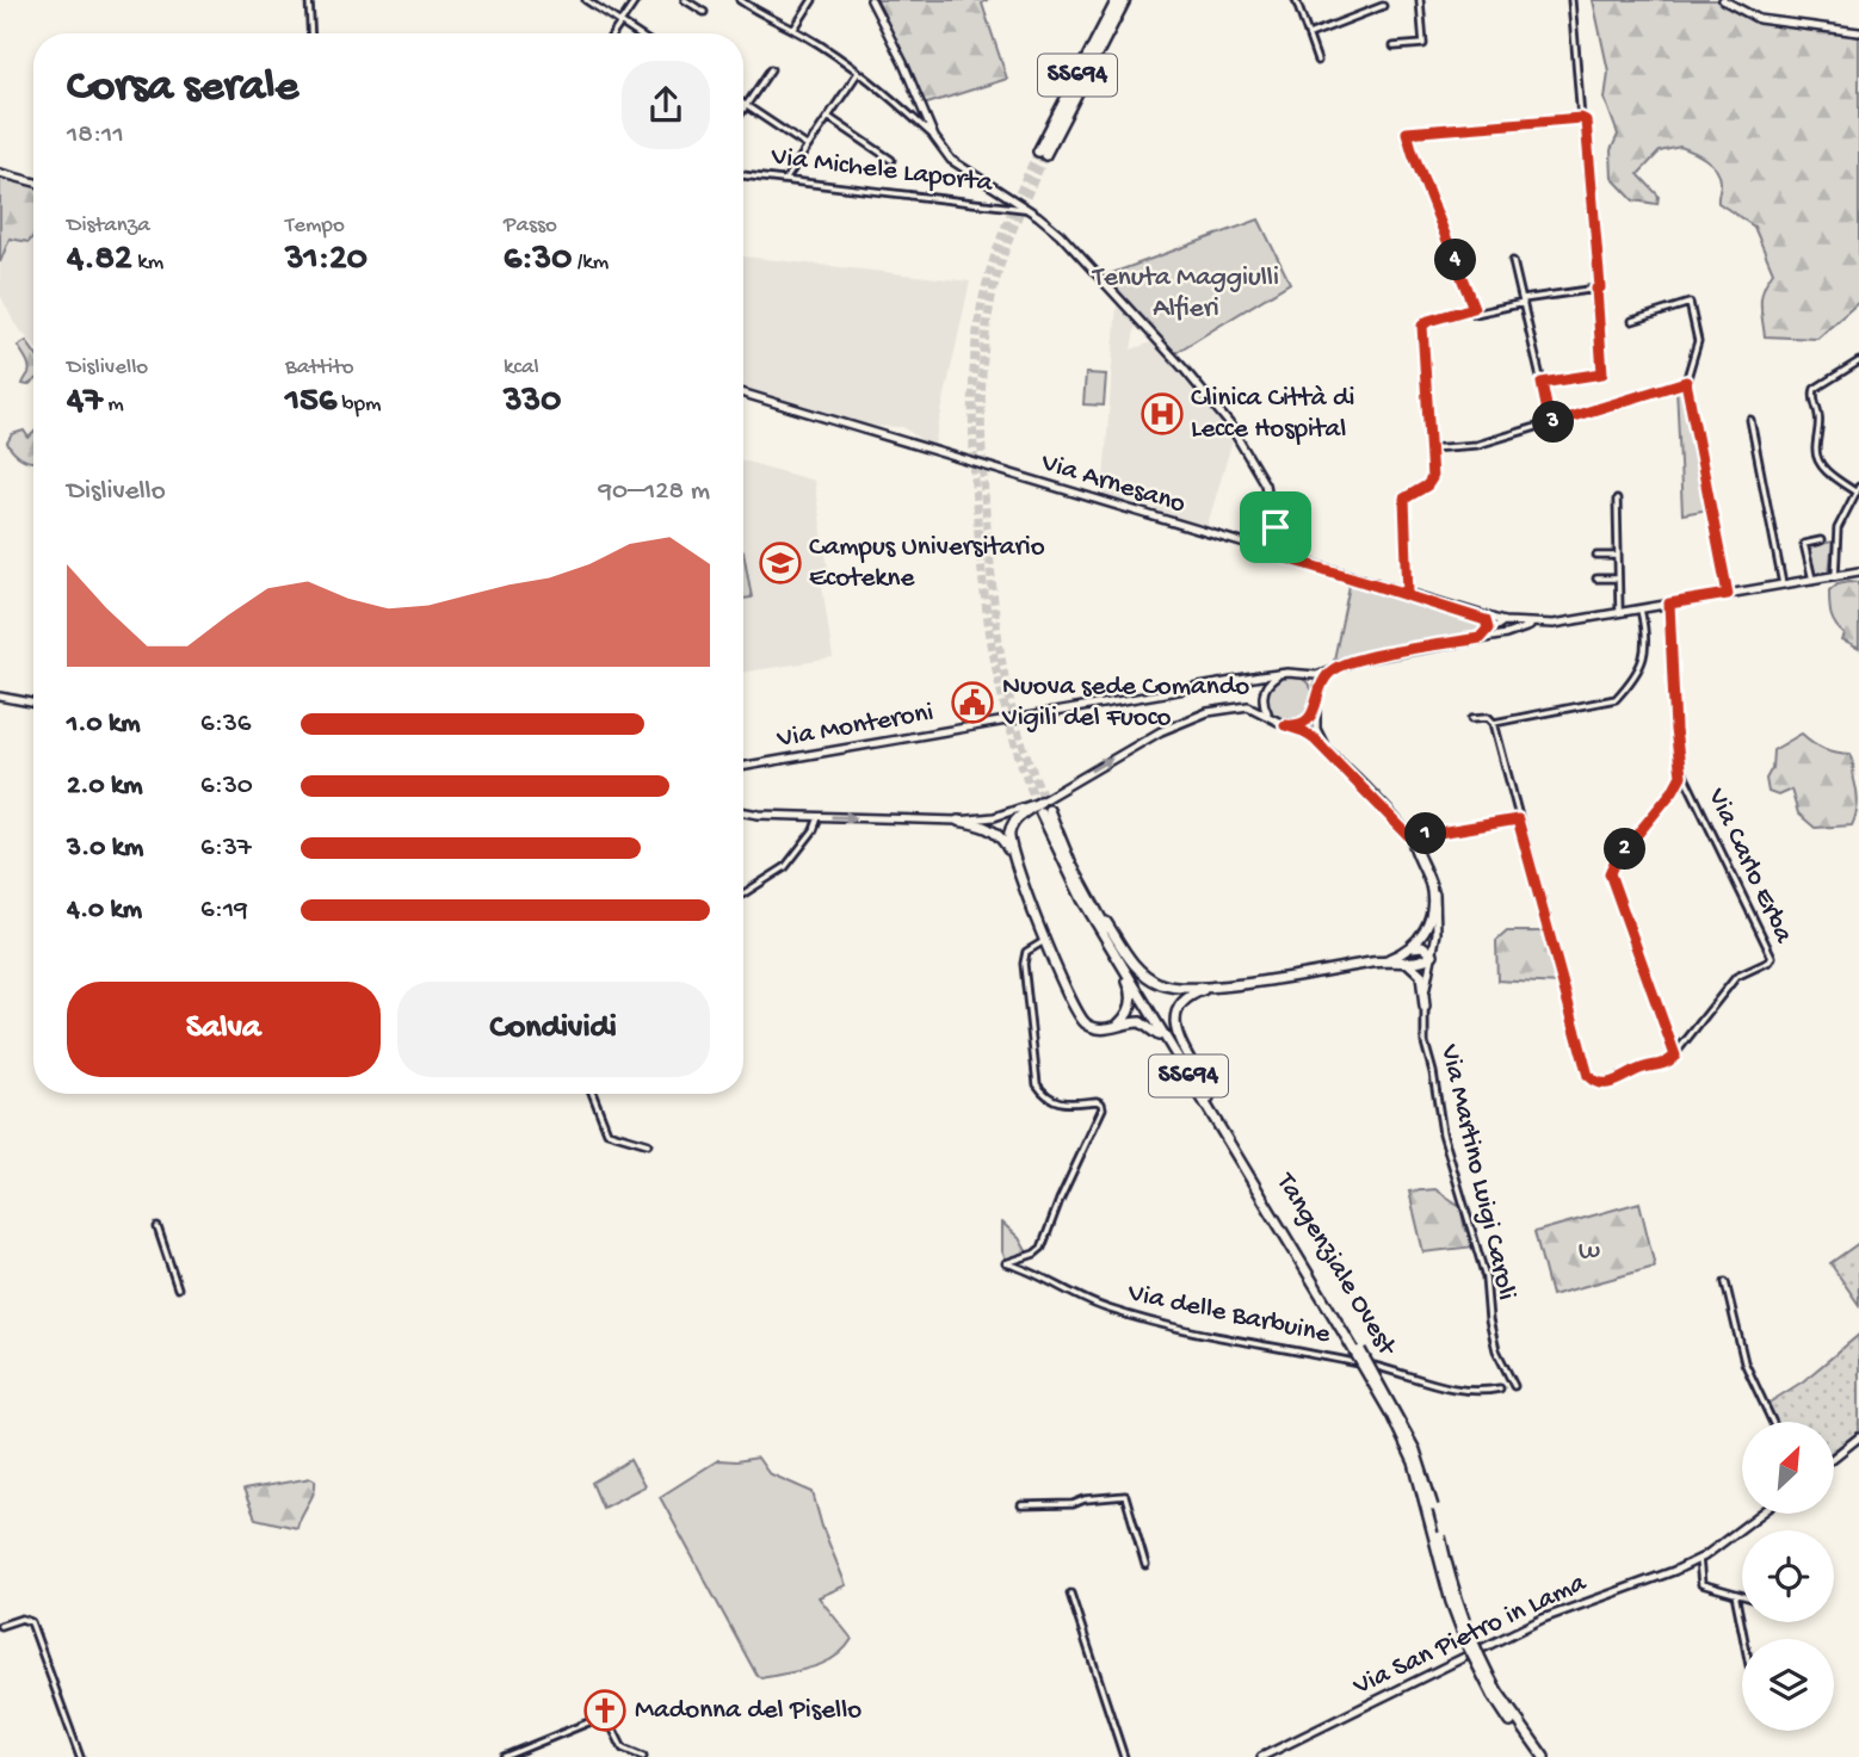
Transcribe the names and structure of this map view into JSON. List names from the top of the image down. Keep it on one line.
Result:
{"streets":{"highway":["SS694","Tangenziale Ovest"],"main road":["Via Arnesano","Via Monteroni","Via Martino Luigi Caroli","Via San Pietro in Lama"],"street":["Via Michele Laporta","Via Carlo Erba","Via delle Barbuine"]},"crossings":[["Via Arnesano","Via Monteroni"],["Via Monteroni","Via Carlo Erba"],["Via Monteroni","Via Martino Luigi Caroli"]],"parks":["Tenuta Maggiulli Alfieri","w"],"places":{"hospital":["Clinica Città di Lecce Hospital"],"school or university":["Campus Universitario Ecotekne"],"public building":["Nuova sede Comando Vigili del Fuoco"],"church":["Madonna del Pisello"]},"north":"top right","page":{"heading":["Corsa serale","18:11"],"stats":[["Distanza","4.82 km"],["Tempo","31:20"],["Passo","6:30 /km"],["Dislivello","47 m"],["Battito","156 bpm"],["kcal","330"]],"pins":["4","3","1","2"],"chart":["Dislivello","90–128 m"],"list":[{"name":"1.0 km","note":"6:36"},{"name":"2.0 km","note":"6:30"},{"name":"3.0 km","note":"6:37"},{"name":"4.0 km","note":"6:19"}],"buttons":["Salva","Condividi"]}}
